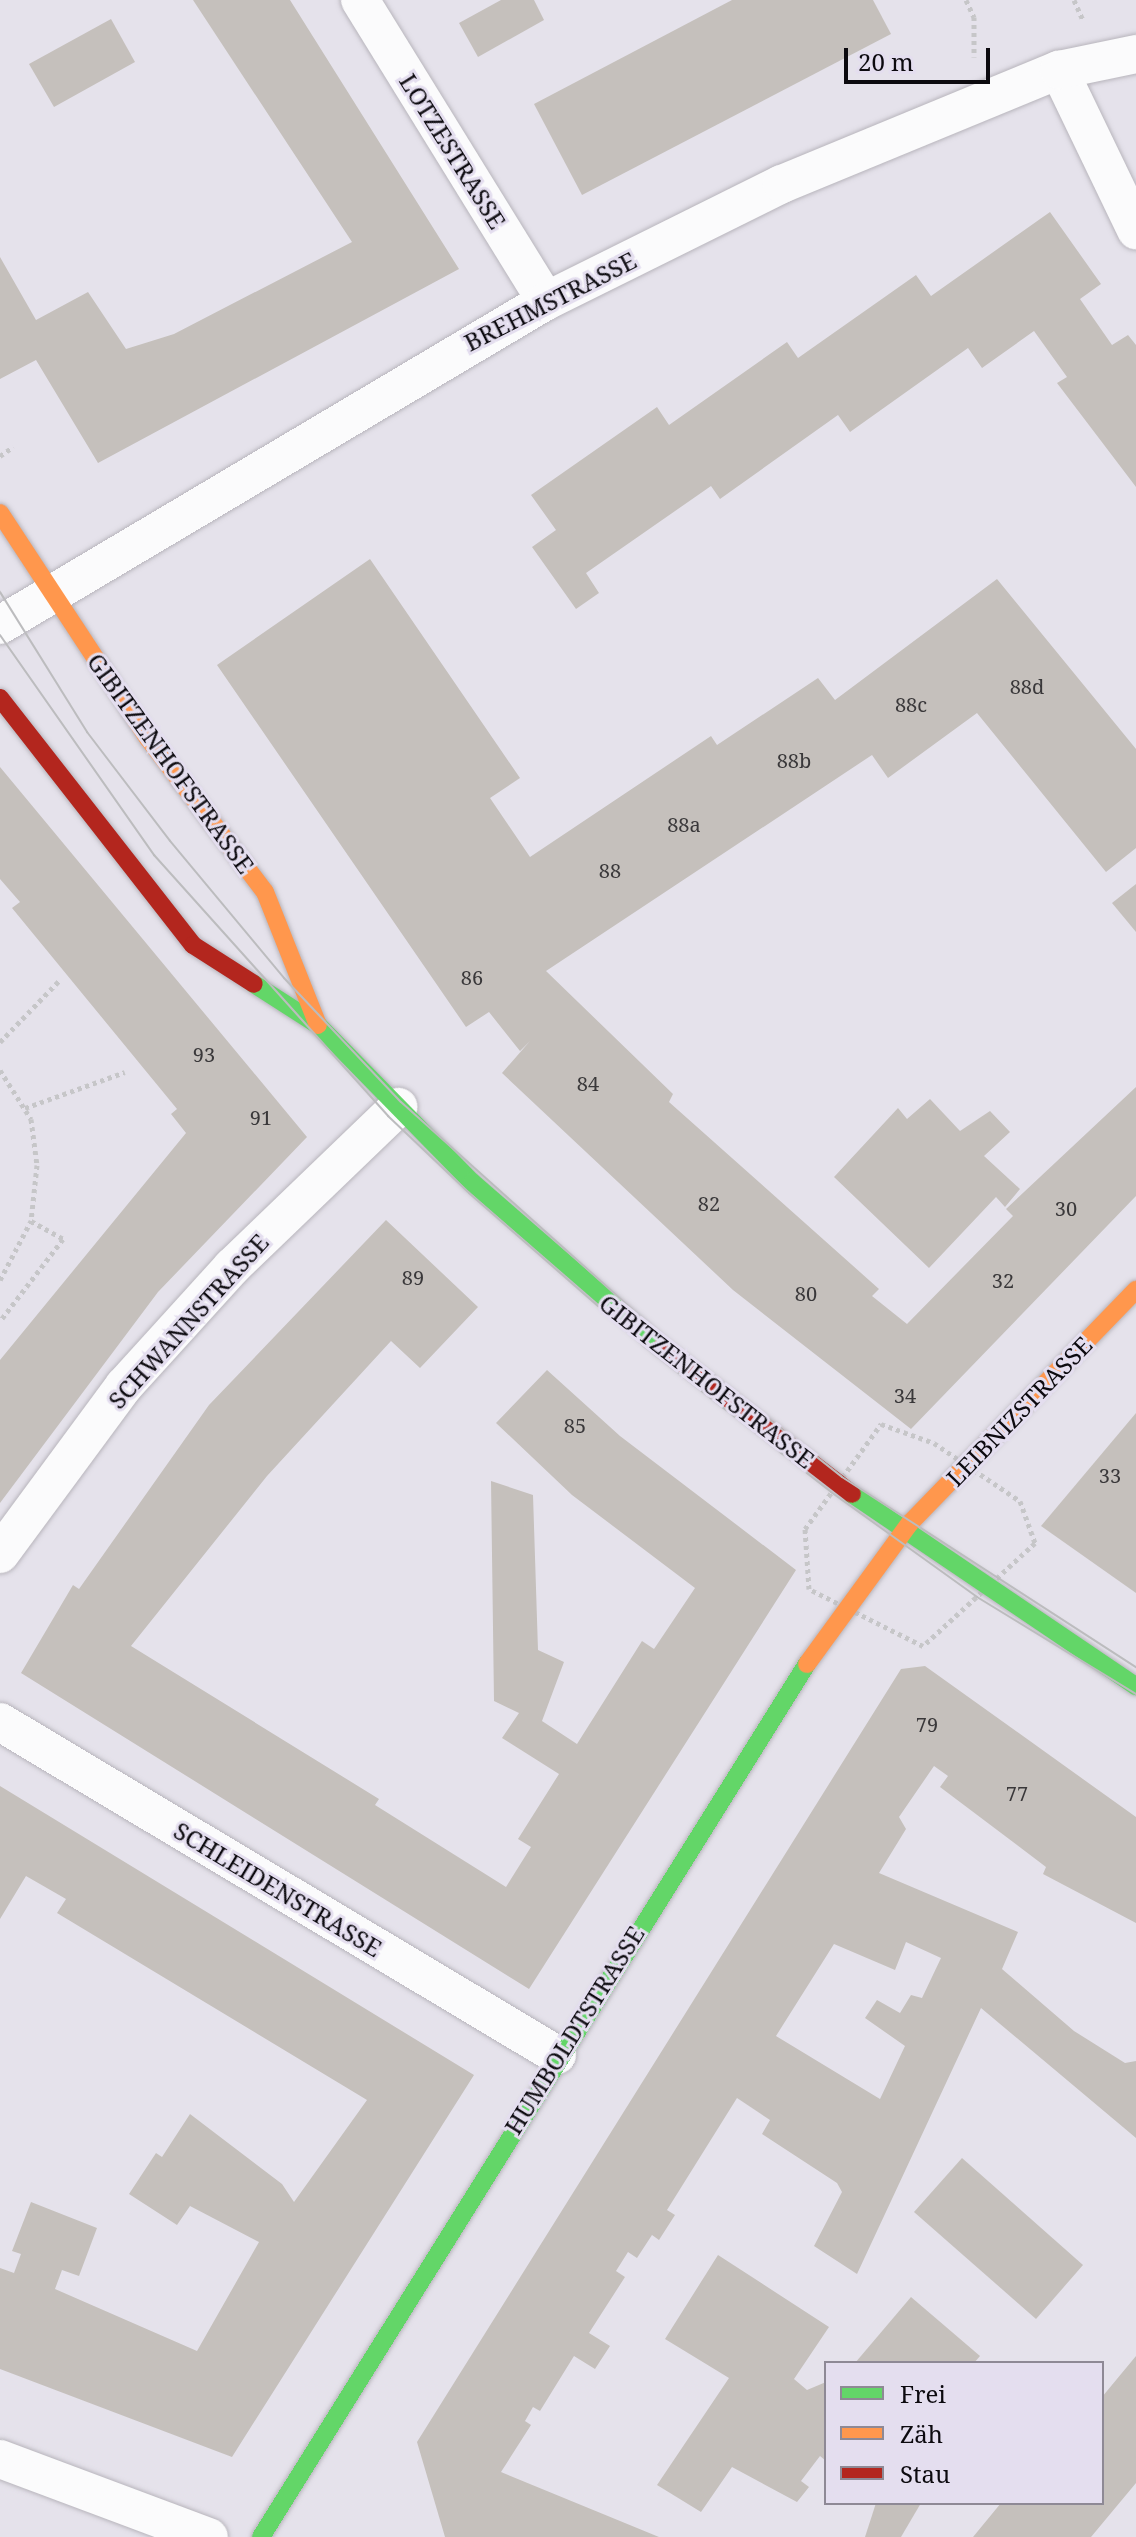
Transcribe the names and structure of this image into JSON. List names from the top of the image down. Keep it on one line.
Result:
{"streets":{"main road":["GIBITZENHOFSTRASSE","LEIBNIZSTRASSE","HUMBOLDTSTRASSE"],"street":["LOTZESTRASSE","BREHMSTRASSE","SCHWANNSTRASSE","SCHLEIDENSTRASSE"]},"crossings":[["LOTZESTRASSE","BREHMSTRASSE"],["BREHMSTRASSE","GIBITZENHOFSTRASSE"],["GIBITZENHOFSTRASSE","SCHWANNSTRASSE"],["GIBITZENHOFSTRASSE","LEIBNIZSTRASSE"],["GIBITZENHOFSTRASSE","HUMBOLDTSTRASSE"],["LEIBNIZSTRASSE","HUMBOLDTSTRASSE"],["SCHLEIDENSTRASSE","HUMBOLDTSTRASSE"]],"house_numbers":["88d","88c","88b","88a","88","86","93","84","91","82","30","89","32","80","34","85","33","79","77"],"legend":["Frei","Zäh","Stau"],"scale_bar":"20 m"}
